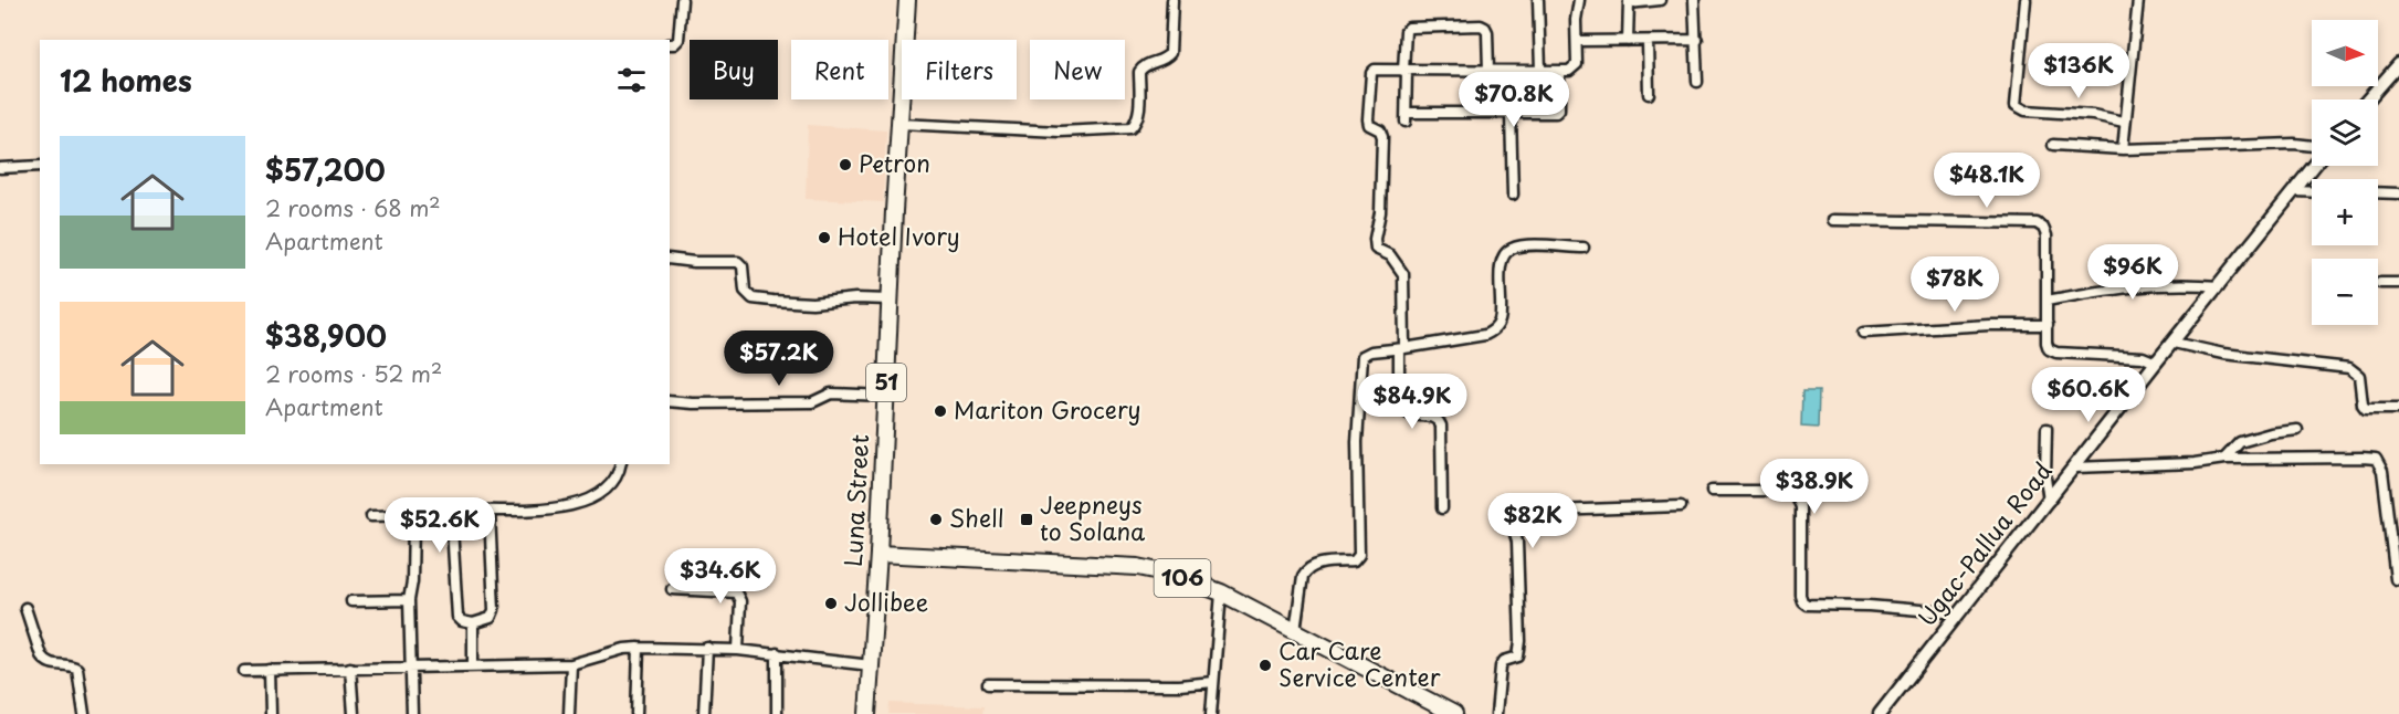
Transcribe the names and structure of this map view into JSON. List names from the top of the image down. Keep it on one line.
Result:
{"streets":{"main road":["51","Luna Street","106"],"street":["Ugac-Pallua Road"]},"crossings":[["51","Luna Street"],["Luna Street","106"]],"places":{"other":["Petron","Hotel Ivory","Mariton Grocery","Shell","Jollibee","Car Care Service Center"],"transit":["Jeepneys to Solana"]},"north":"right","page":{"map_buttons":["+","−"],"chip":["Buy","Rent","Filters","New"],"heading":"12 homes","price":["$136K","$70.8K","$48.1K","$96K","$78K","$57.2K","$60.6K","$84.9K","$38.9K","$82K","$52.6K","$34.6K"],"list":[{"name":"$57,200","note":"2 rooms · 68 m² · Apartment"},{"name":"$38,900","note":"2 rooms · 52 m² · Apartment"}]}}
